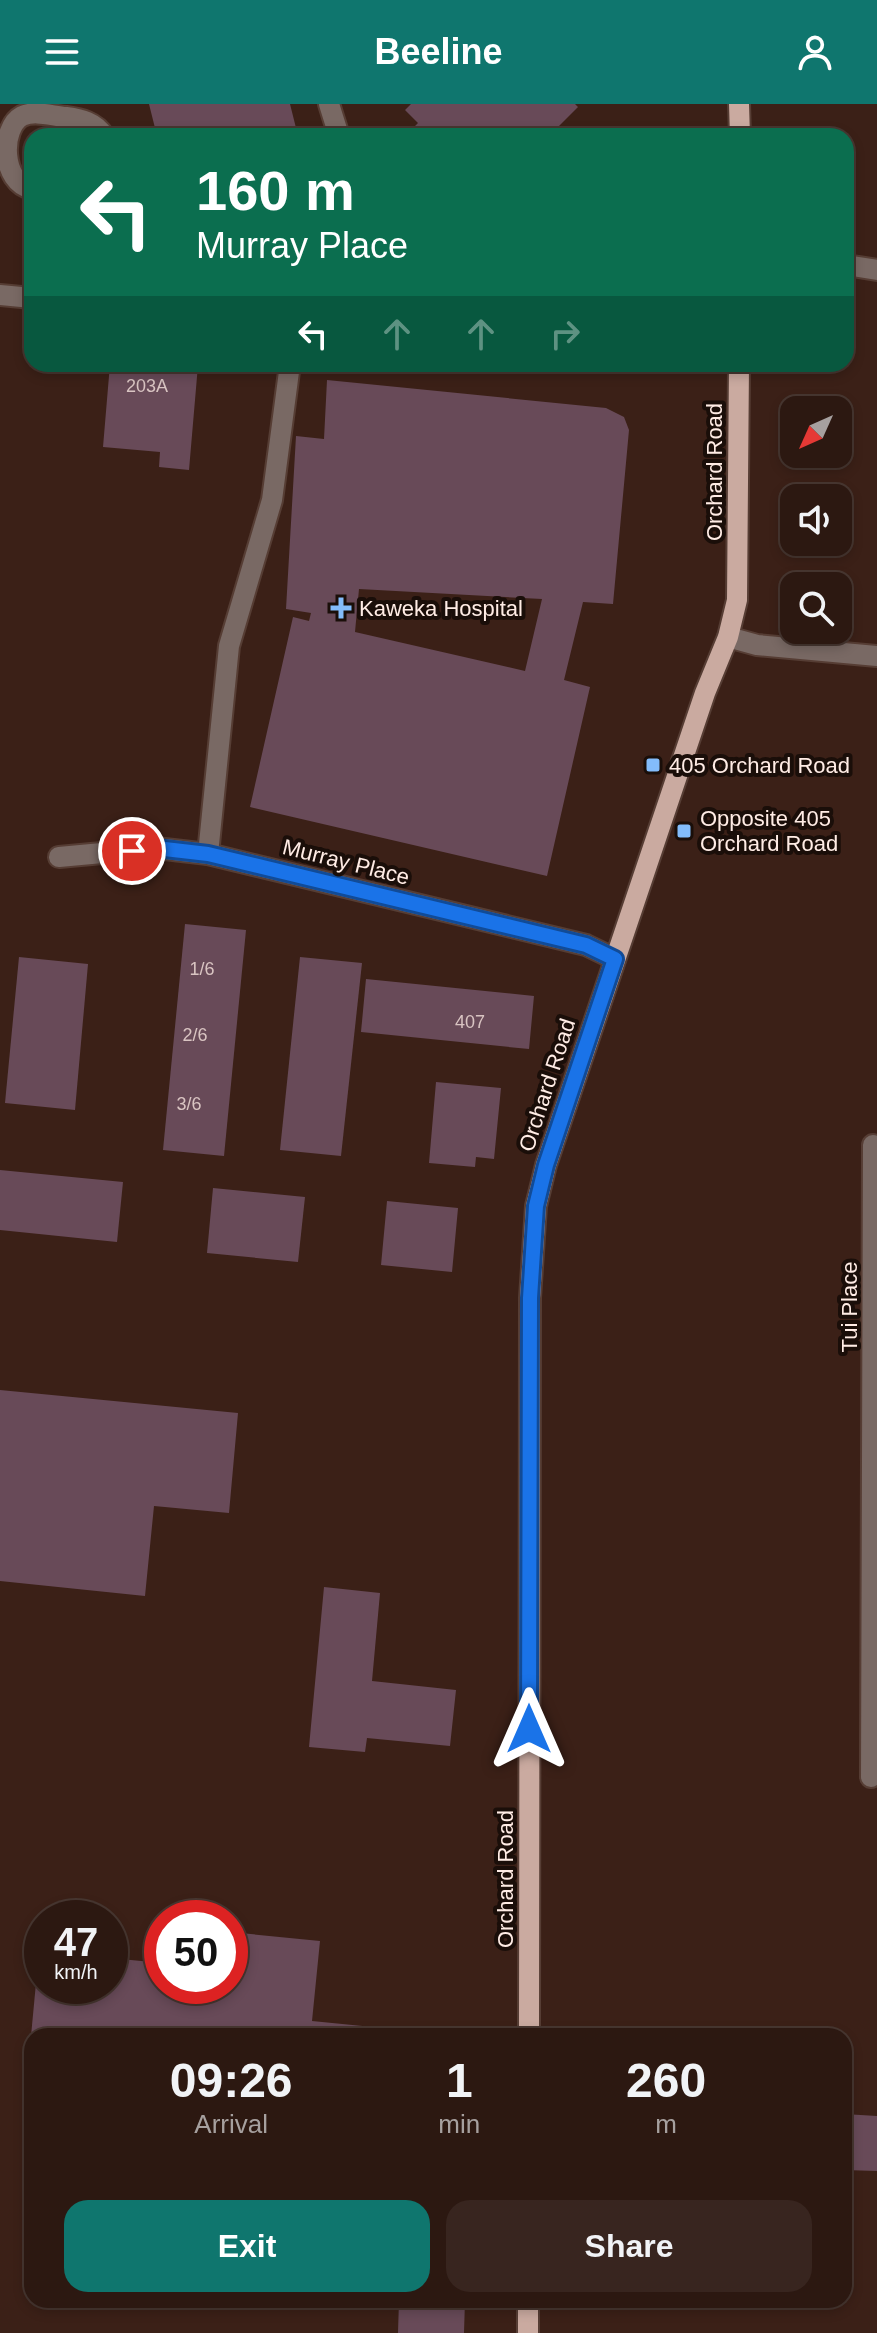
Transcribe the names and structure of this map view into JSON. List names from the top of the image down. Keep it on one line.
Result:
{"streets":{"main road":["Orchard Road"],"street":["Murray Place","Tui Place"]},"crossings":[["Orchard Road","Murray Place"]],"places":{"health":["Kaweka Hospital"],"transit":["405 Orchard Road","Opposite 405 Orchard Road"]},"house_numbers":["203A","1/6","407","2/6","3/6"],"north":"bottom left","page":{"header":"Beeline","turn":["160 m","Murray Place"],"speed":"47 km/h","limit":"50","eta":["09:26","Arrival","1","min","260","m"],"buttons":["Exit","Share"]}}
